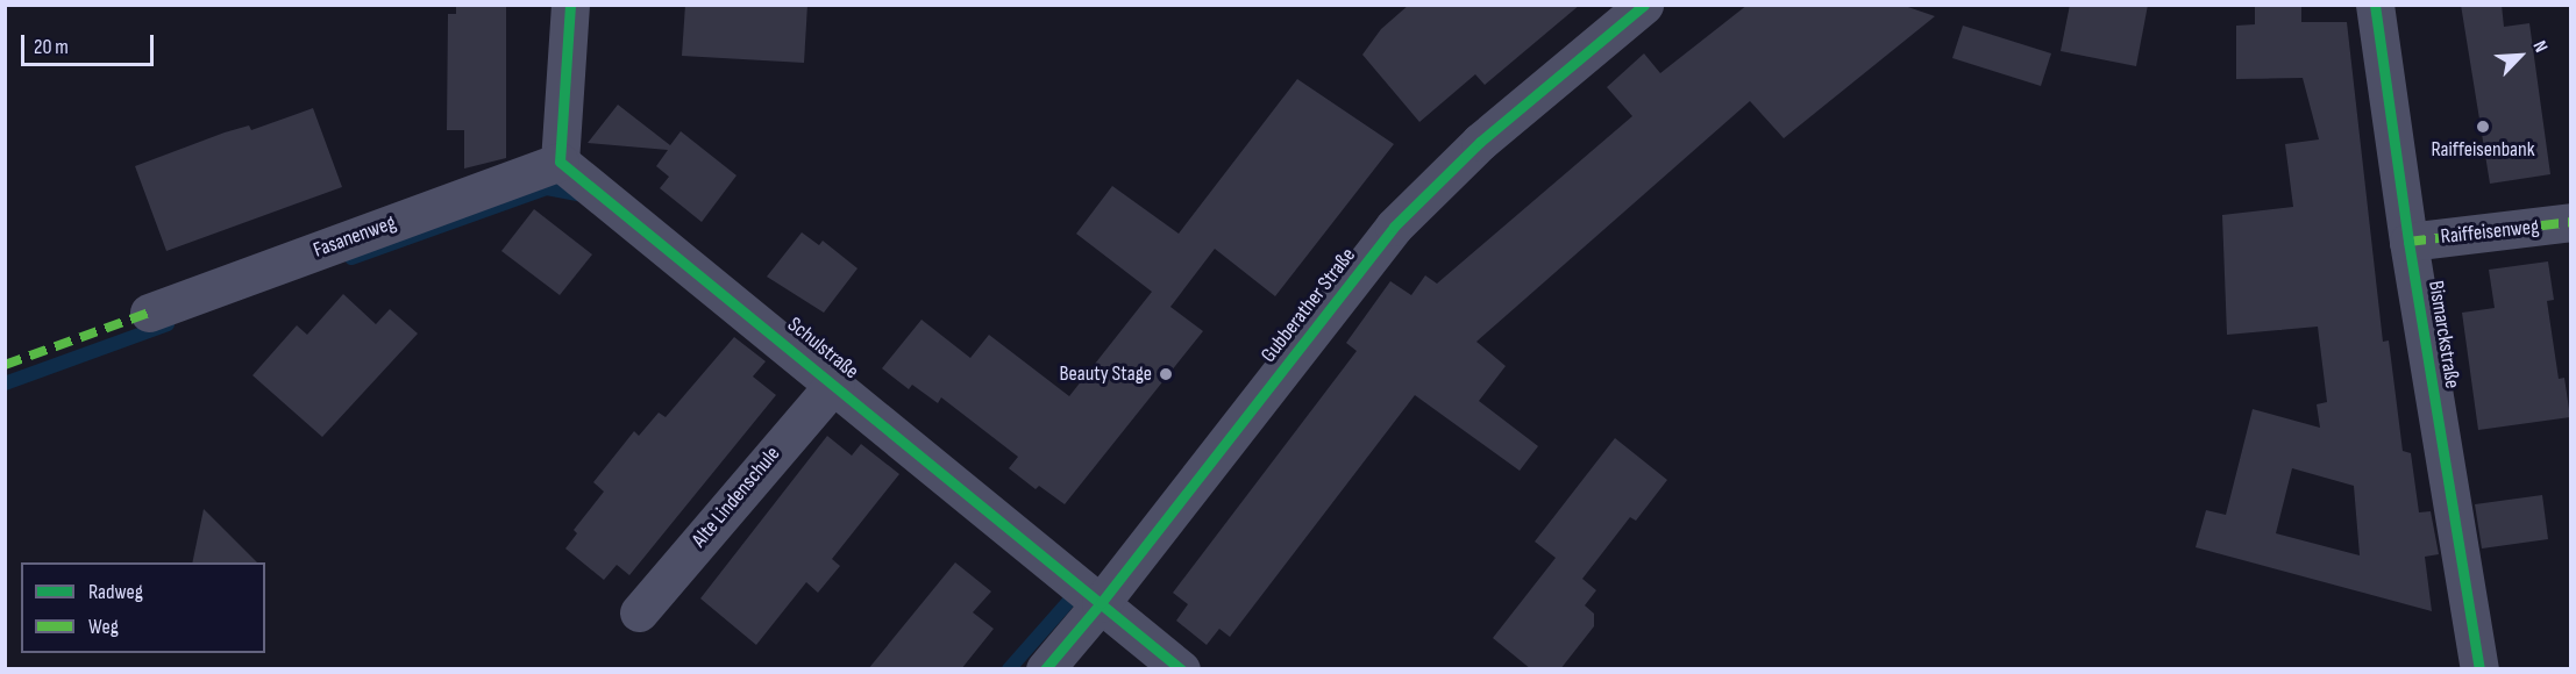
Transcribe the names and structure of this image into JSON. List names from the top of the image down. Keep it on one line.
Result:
{"streets":{"street":["Raiffeisenweg","Fasanenweg","Gubberather Straße","Bismarckstraße","Schulstraße","Alte Lindenschule"]},"crossings":[["Raiffeisenweg","Bismarckstraße"],["Fasanenweg","Schulstraße"],["Gubberather Straße","Schulstraße"],["Schulstraße","Alte Lindenschule"]],"places":["Raiffeisenbank","Beauty Stage"],"legend":["Radweg","Weg"],"scale_bar":"20 m","north":"top right"}
